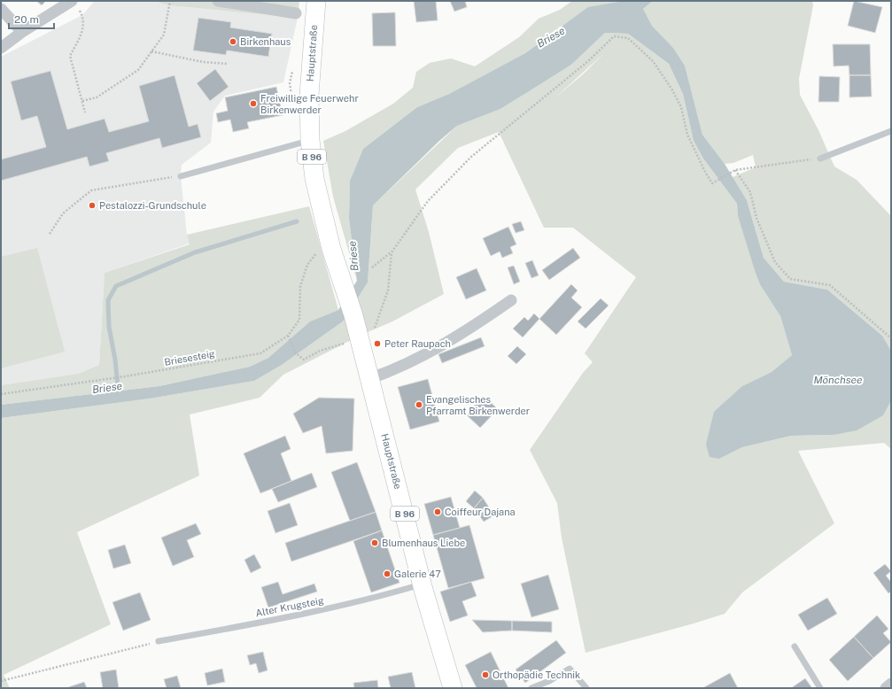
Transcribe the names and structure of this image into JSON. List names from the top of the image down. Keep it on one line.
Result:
{"streets":{"main road":["Hauptstraße","B 96"],"lane":["Alter Krugsteig"],"path":["Briesesteig"]},"crossings":[["Hauptstraße","Alter Krugsteig"]],"water":["Briese","Mönchsee"],"places":["Birkenhaus","Freiwillige Feuerwehr Birkenwerder","Pestalozzi-Grundschule","Peter Raupach","Evangelisches Pfarramt Birkenwerder","Coiffeur Dajana","Blumenhaus Liebe","Galerie 47","Orthopädie Technik"],"scale_bar":"20 m"}
